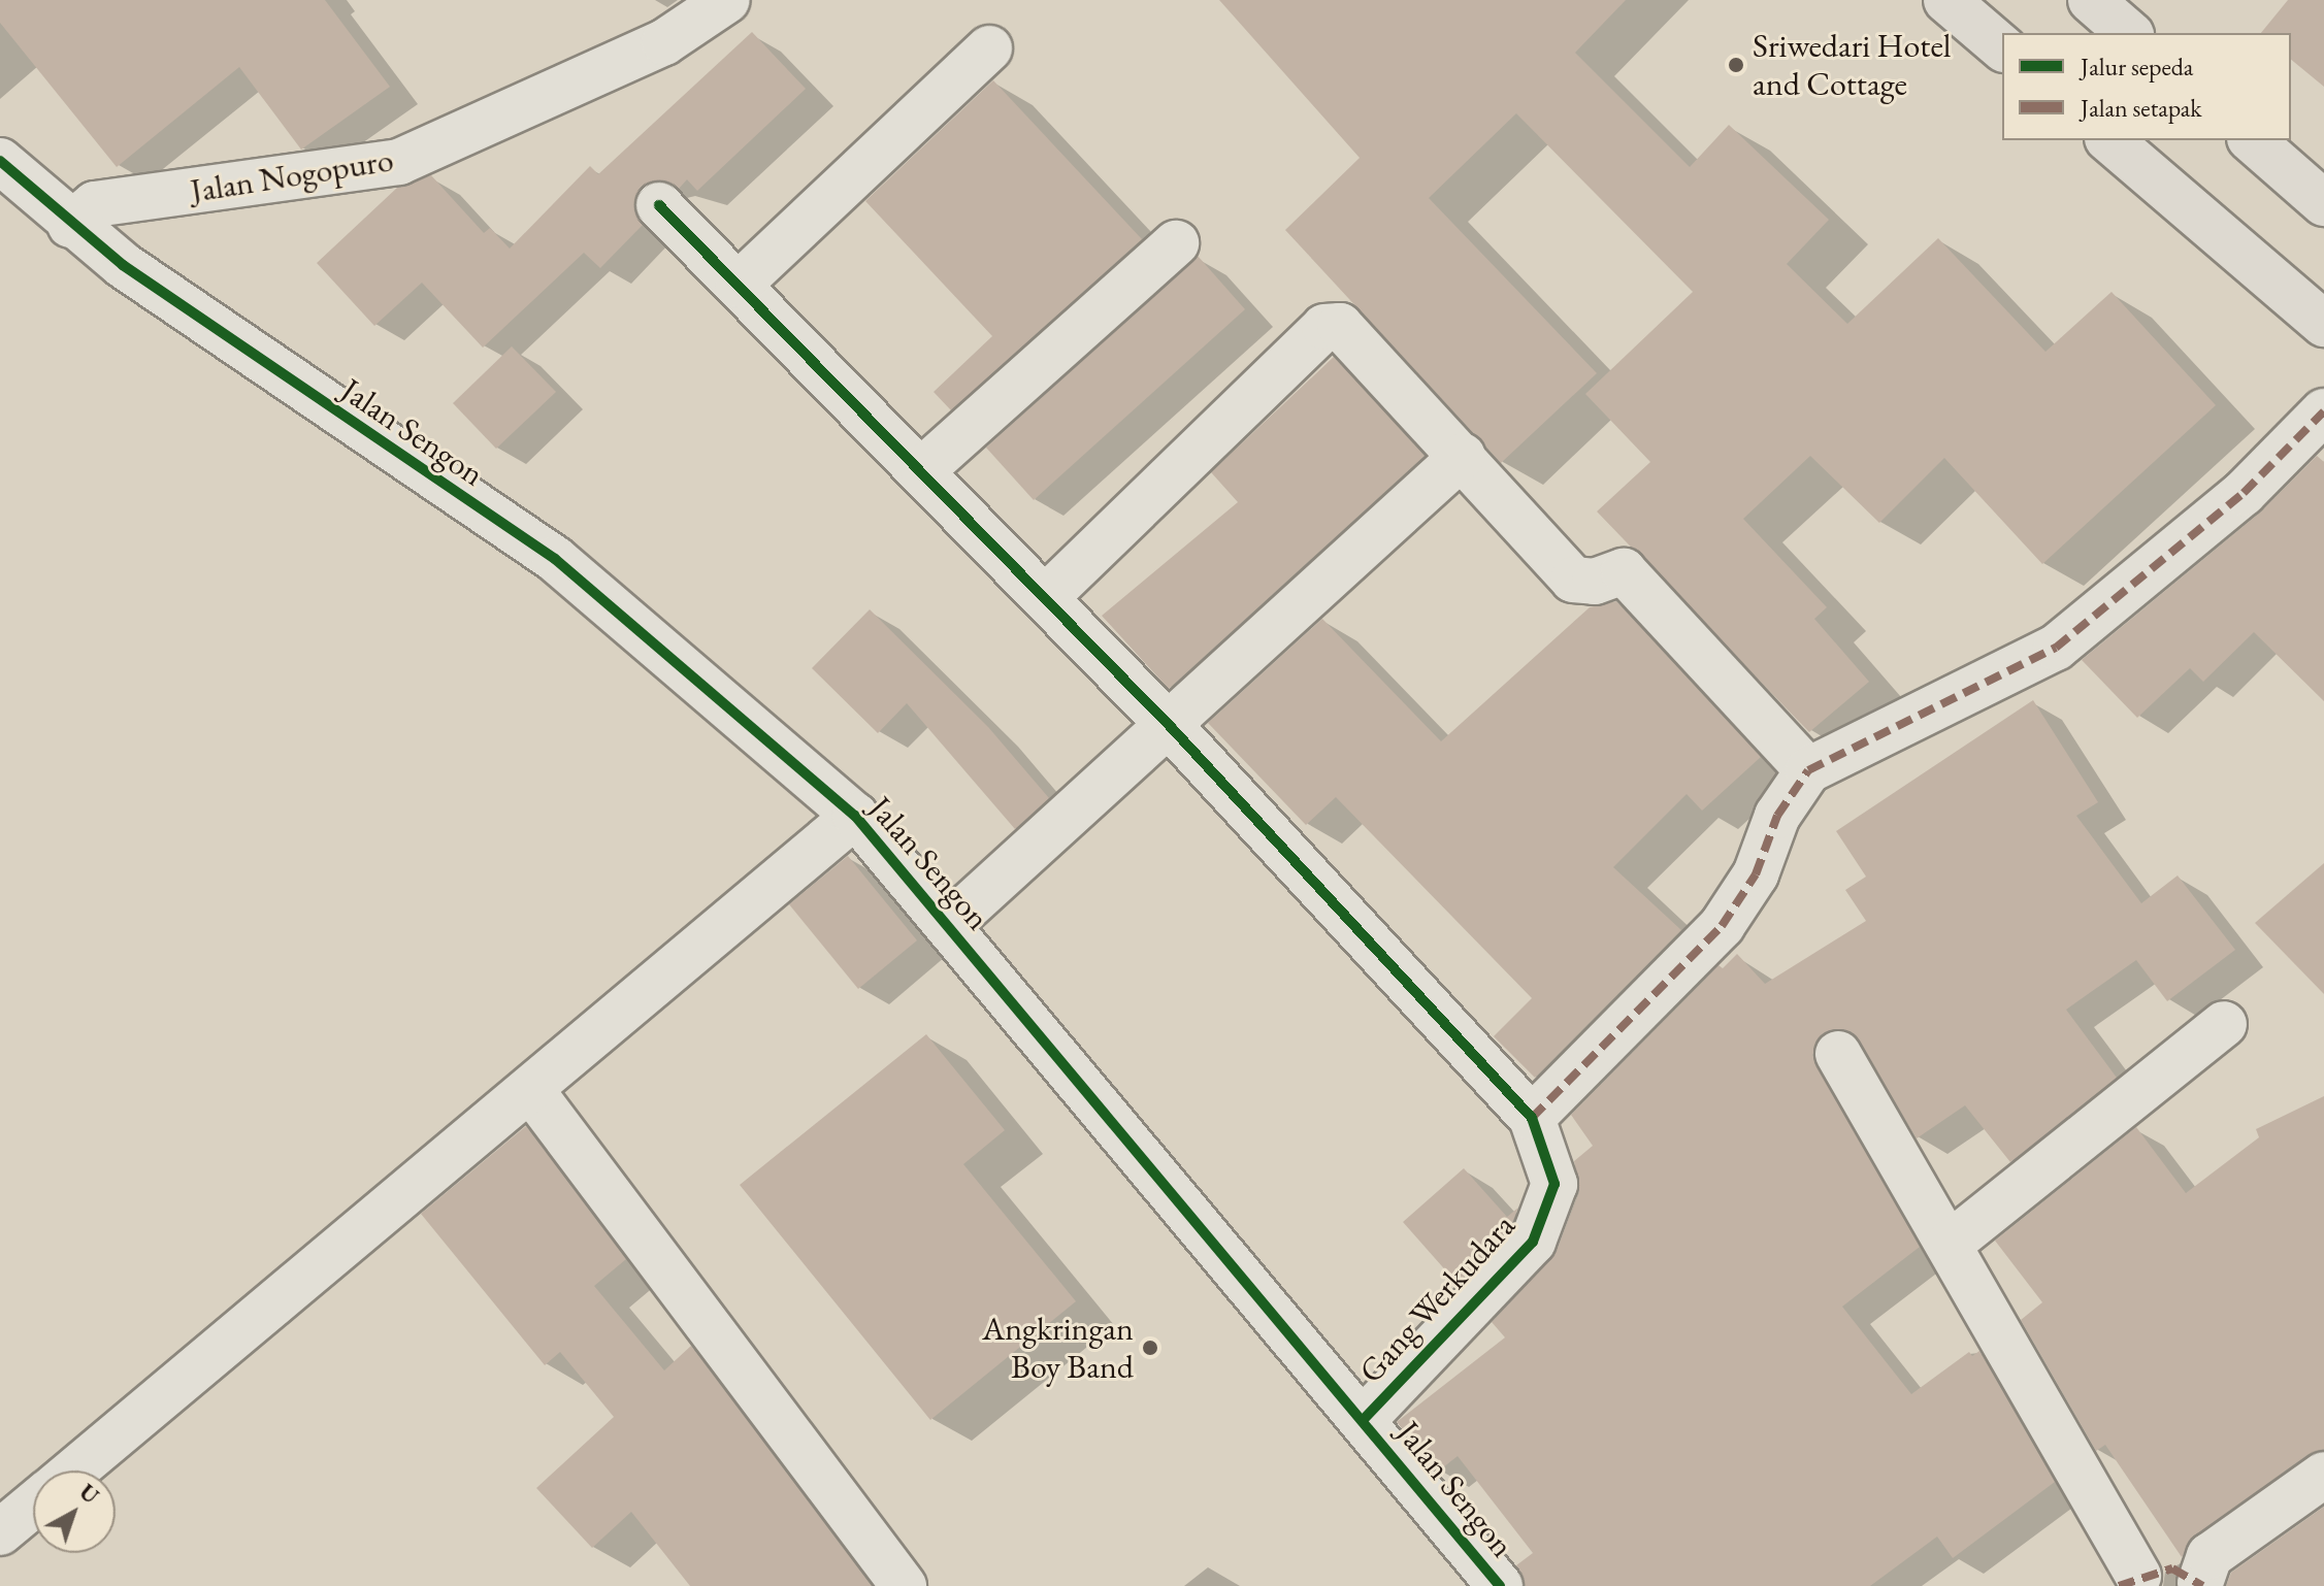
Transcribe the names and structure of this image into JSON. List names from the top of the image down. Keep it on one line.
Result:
{"streets":{"street":["Jalan Nogopuro","Jalan Sengon","Gang Werkudara"]},"crossings":[["Jalan Nogopuro","Jalan Sengon"],["Jalan Sengon","Gang Werkudara"]],"places":["Sriwedari Hotel and Cottage","Angkringan Boy Band"],"legend":["Jalur sepeda","Jalan setapak"],"north":"top right"}
